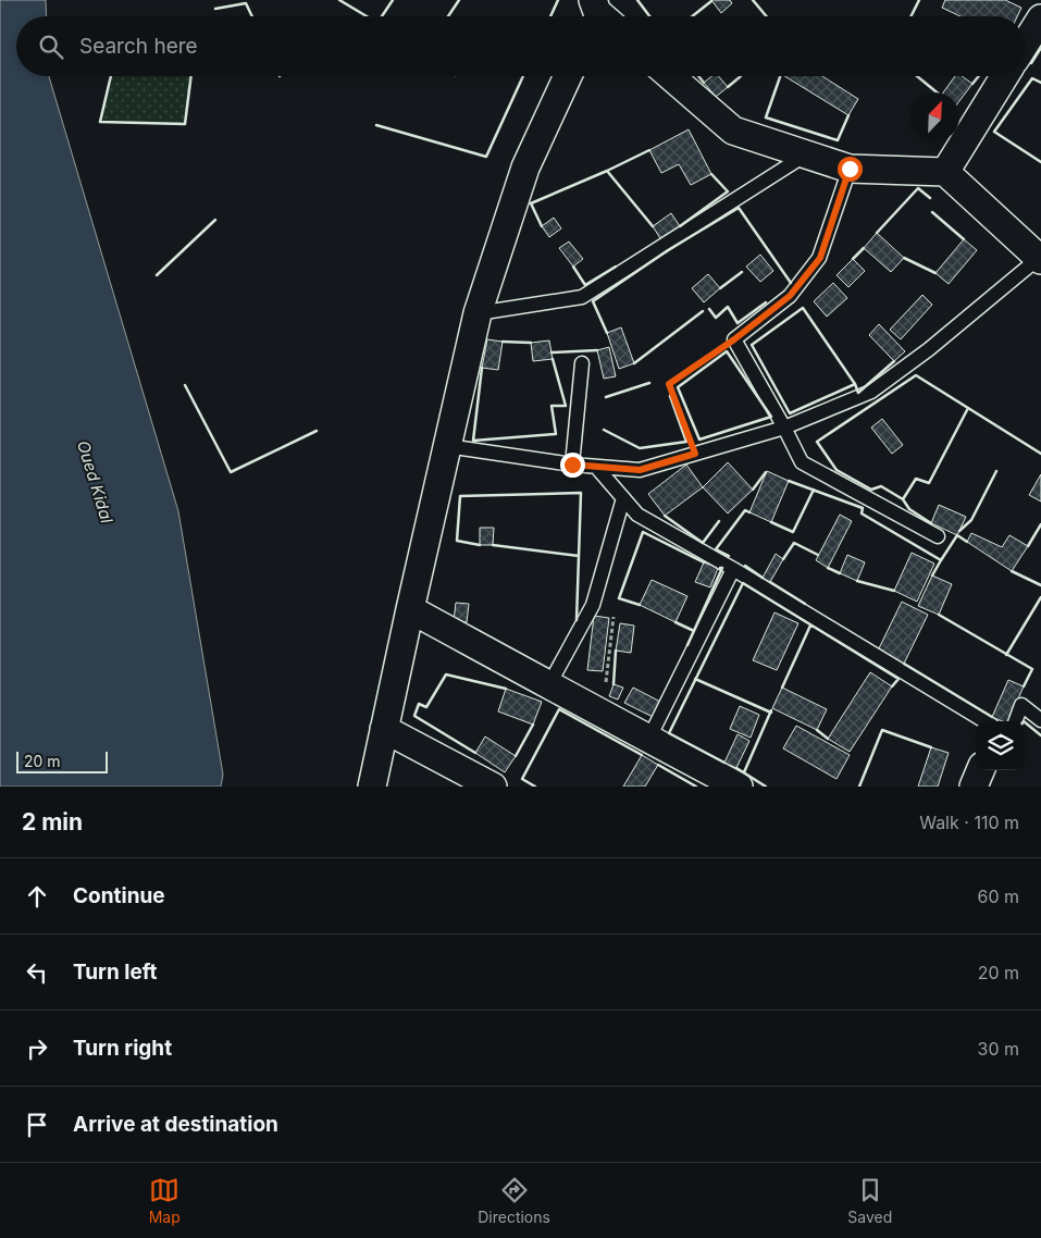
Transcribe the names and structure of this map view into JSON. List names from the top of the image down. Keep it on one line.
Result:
{"water":["Oued Kidal"],"scale_bar":"20 m","north":"top right","page":{"search":"Search here","scale":"20 m","heading":["2 min","Walk · 110 m"],"list":[["Continue","60 m"],["Turn left","20 m"],["Turn right","30 m"],"Arrive at destination"],"nav":["Map","Directions","Saved"]}}
